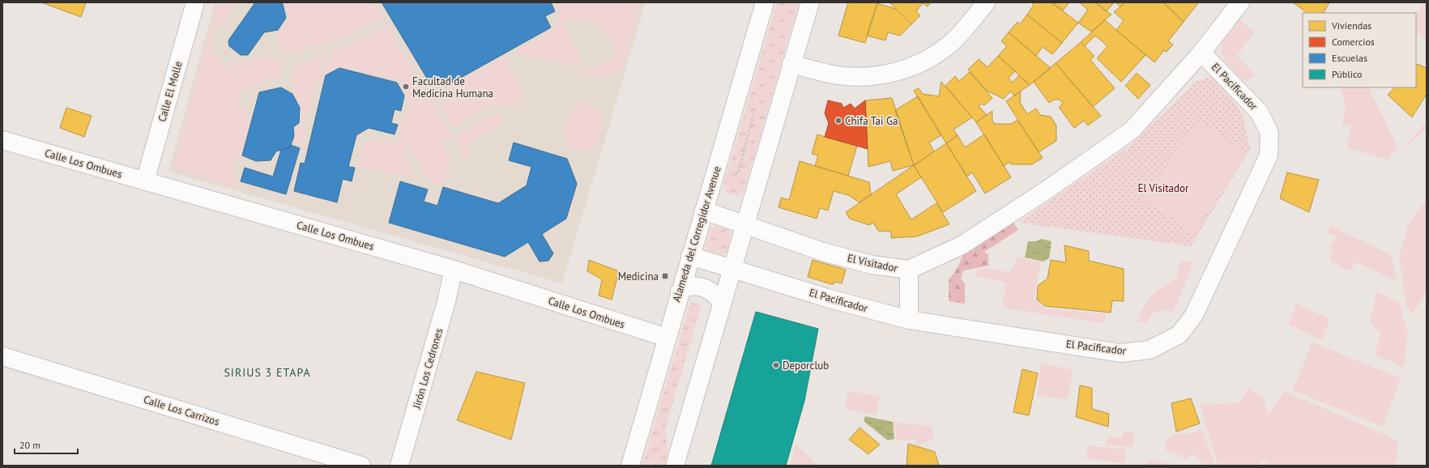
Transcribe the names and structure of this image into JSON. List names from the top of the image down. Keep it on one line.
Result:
{"streets":{"street":["El Pacificador","Calle El Molle","Calle Los Ombues","Alameda del Corregidor Avenue","El Visitador","Jirón Los Cedrones","Calle Los Carrizos"]},"crossings":[["El Pacificador","Alameda del Corregidor Avenue"],["El Pacificador","El Visitador"],["Calle El Molle","Calle Los Ombues"],["Calle Los Ombues","Alameda del Corregidor Avenue"],["Calle Los Ombues","Jirón Los Cedrones"],["Alameda del Corregidor Avenue","El Visitador"]],"districts":["SIRIUS 3 ETAPA"],"parks":["El Visitador"],"places":{"other":["Facultad de Medicina Humana","Chifa Tai Ga","Deporclub"],"transit":["Medicina"]},"legend":["Viviendas","Comercios","Escuelas","Público"],"scale_bar":"20 m"}
